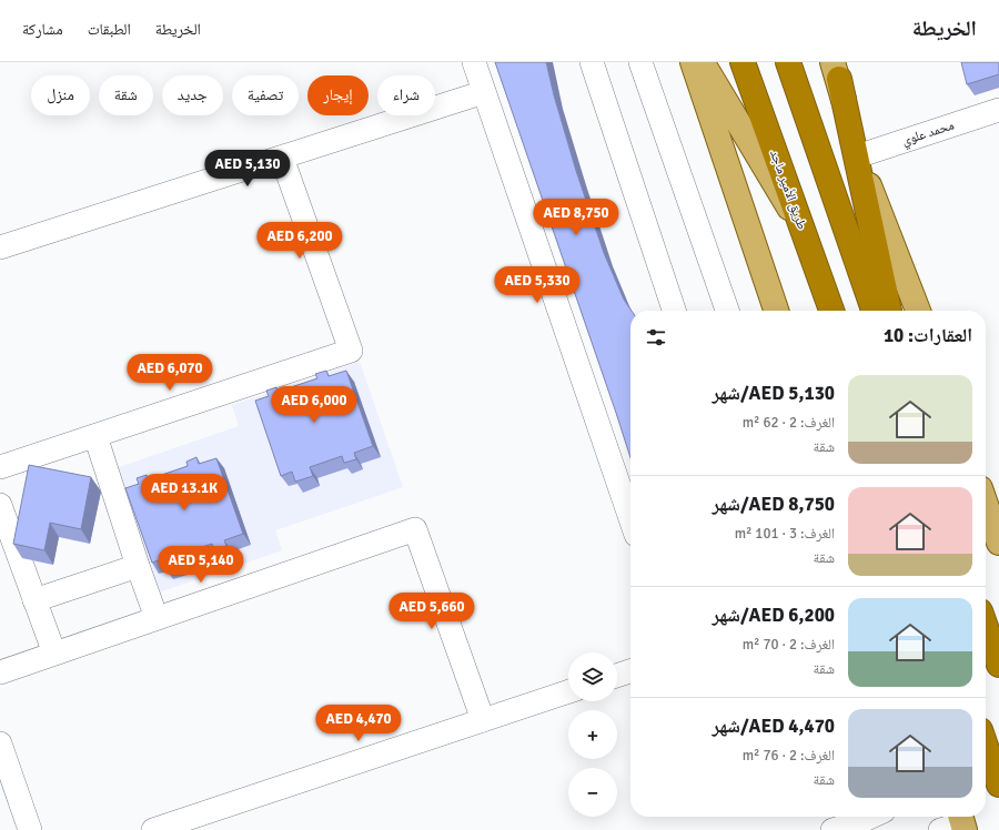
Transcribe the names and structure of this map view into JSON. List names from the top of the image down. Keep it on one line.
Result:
{"streets":{"highway":["طريق الأمير ماجد"],"street":["محمد علوي"]},"page":{"header":"الخريطة","nav":["الخريطة","الطبقات","مشاركة"],"chip":["شراء","إيجار","تصفية","جديد","شقة","منزل"],"price":["AED 5,130","AED 8,750","AED 6,200","AED 5,330","AED 6,070","AED 6,000","AED 13.1K","AED 5,140","AED 5,660","AED 4,470"],"heading":"العقارات: 10","list":[{"name":"AED 5,130/شهر","note":"الغرف: 2 · 62 m² · شقة"},{"name":"AED 8,750/شهر","note":"الغرف: 3 · 101 m² · شقة"},{"name":"AED 6,200/شهر","note":"الغرف: 2 · 70 m² · شقة"},{"name":"AED 4,470/شهر","note":"الغرف: 2 · 76 m² · شقة"}],"map_buttons":["+","−"]}}
